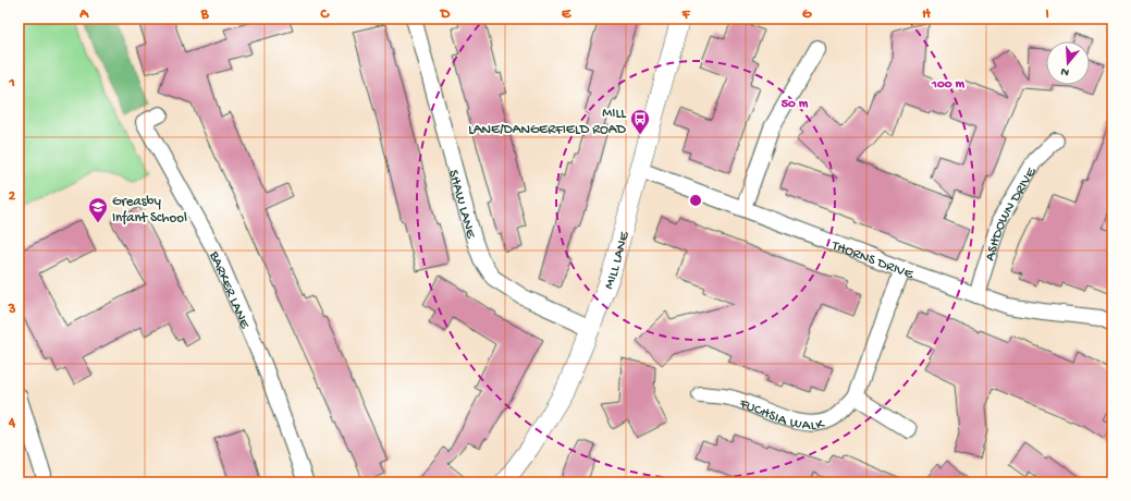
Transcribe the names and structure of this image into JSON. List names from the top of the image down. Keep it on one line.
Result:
{"streets":{"street":["SHAW LANE","ASHDOWN DRIVE","THORNS DRIVE","MILL LANE","BARKER LANE","FUCHSIA WALK"]},"crossings":[["SHAW LANE","MILL LANE"],["ASHDOWN DRIVE","THORNS DRIVE"],["THORNS DRIVE","MILL LANE"],["THORNS DRIVE","FUCHSIA WALK"]],"places":{"bus stop":["MILL LANE/DANGERFIELD ROAD"],"school or university":["Greasby Infant School"]},"north":"bottom","grid":{"columns":["A","B","C","D","E","F","G","H","I"],"rows":["1","2","3","4"]},"rings":["100 m","50 m"]}
